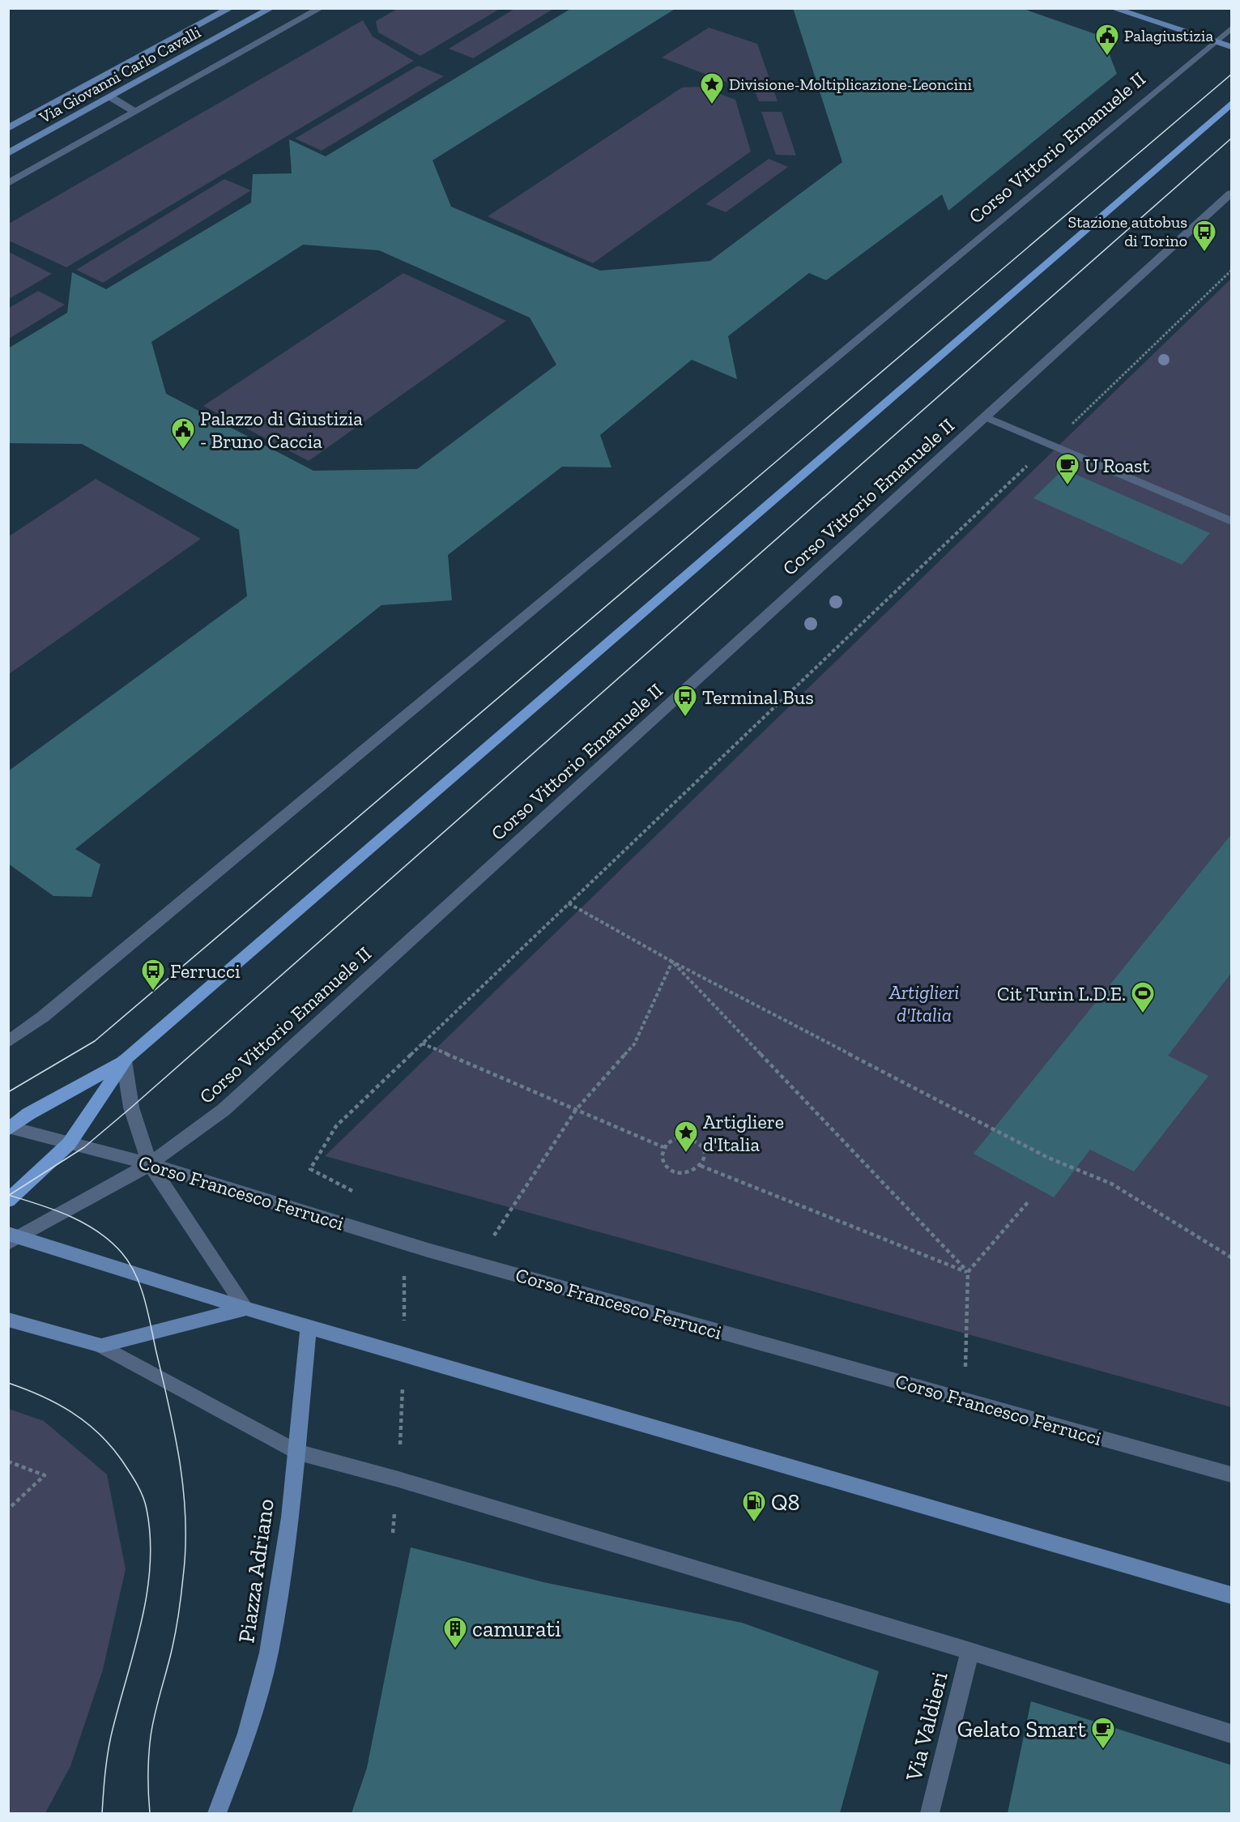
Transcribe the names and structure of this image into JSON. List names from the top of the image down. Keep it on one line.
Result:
{"streets":{"street":["Via Giovanni Carlo Cavalli","Corso Vittorio Emanuele II","Corso Francesco Ferrucci","Piazza Adriano","Via Valdieri"]},"crossings":[["Corso Vittorio Emanuele II","Corso Francesco Ferrucci"]],"parks":["Artiglieri d'Italia"],"places":{"public building":["Palagiustizia","Palazzo di Giustizia - Bruno Caccia"],"place":["Divisione-Moltiplicazione-Leoncini","Artigliere d'Italia"],"bus stop":["Stazione autobus di Torino","Terminal Bus","Ferrucci"],"cafe":["U Roast","Gelato Smart"],"sports":["Cit Turin L.D.E."],"fuel station":["Q8"],"building":["camurati"]}}
